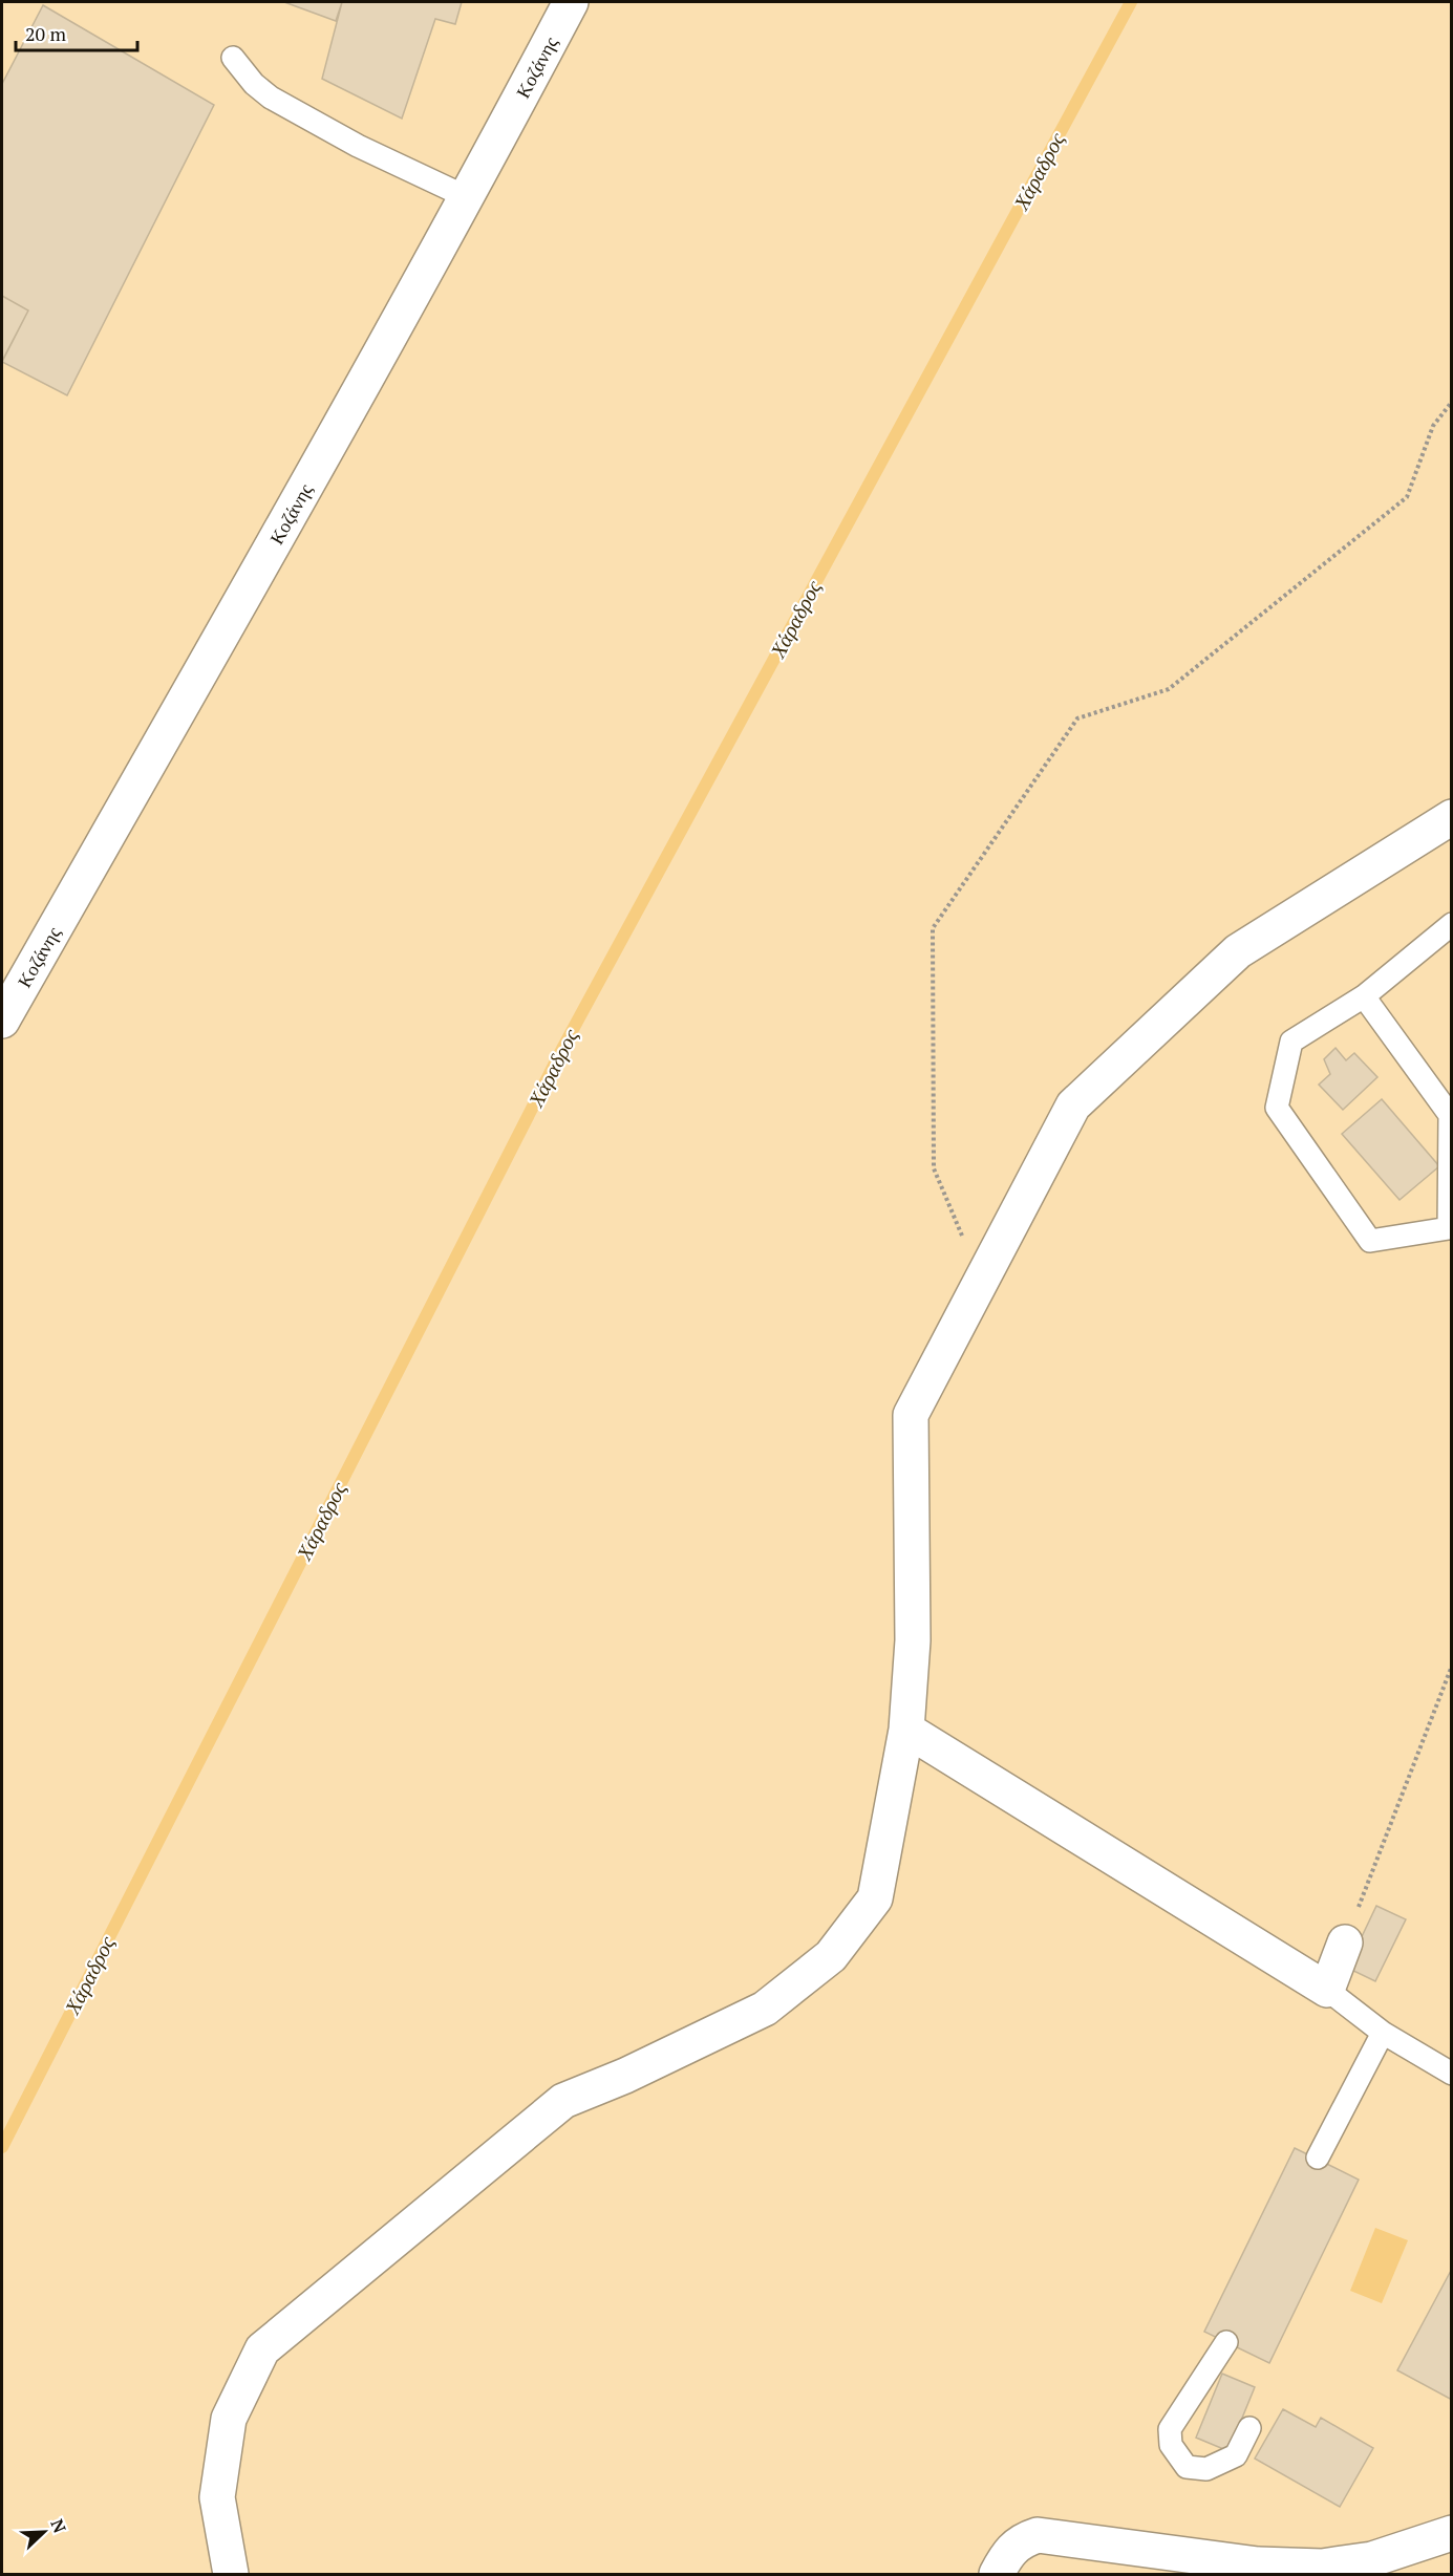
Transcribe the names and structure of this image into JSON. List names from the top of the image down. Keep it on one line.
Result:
{"streets":{"street":["Κοζάνης"]},"water":["Χάραδρος"],"scale_bar":"20 m","north":"top right"}
